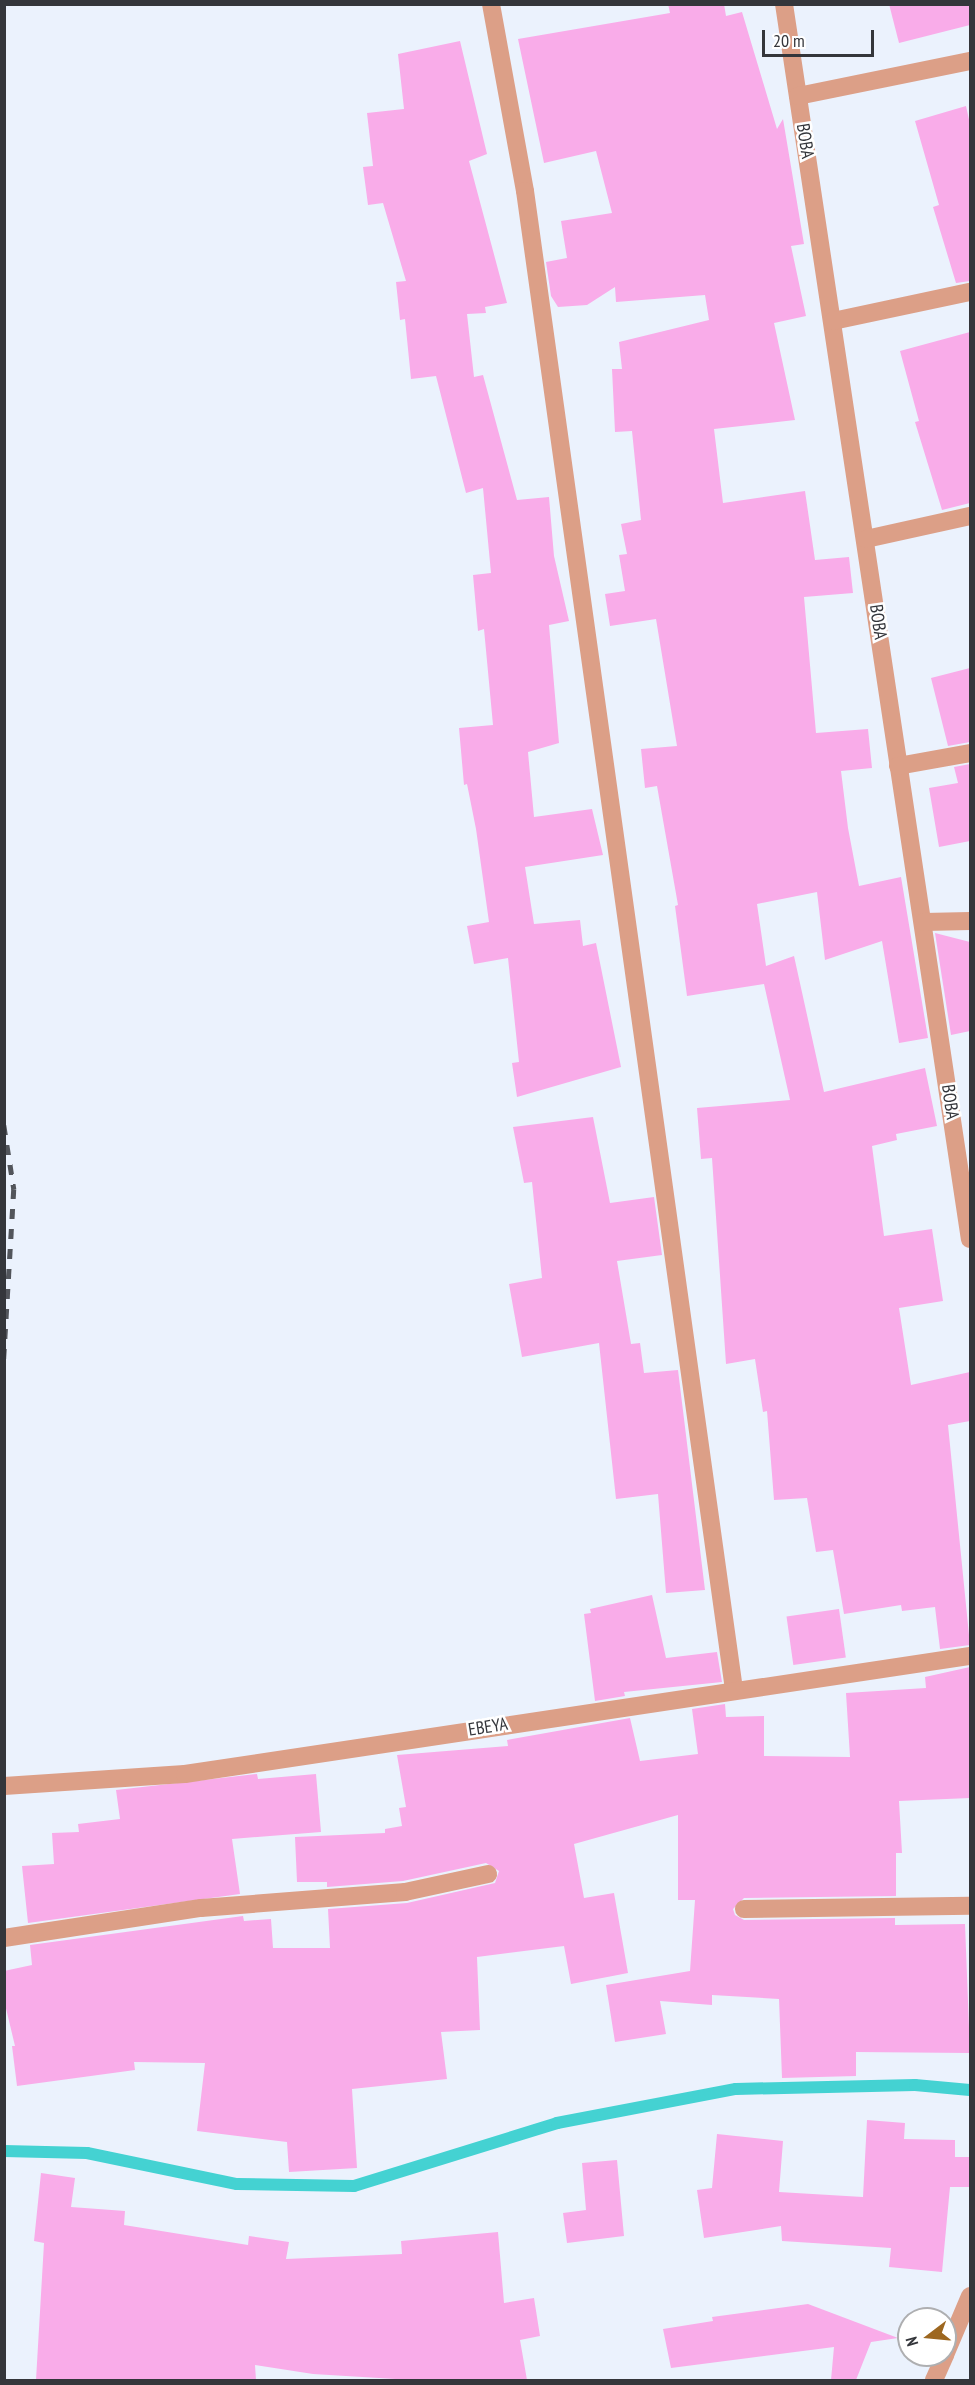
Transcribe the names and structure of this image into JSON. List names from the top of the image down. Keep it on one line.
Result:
{"streets":{"street":["BOBA","EBEYA"]},"scale_bar":"20 m","north":"left"}
